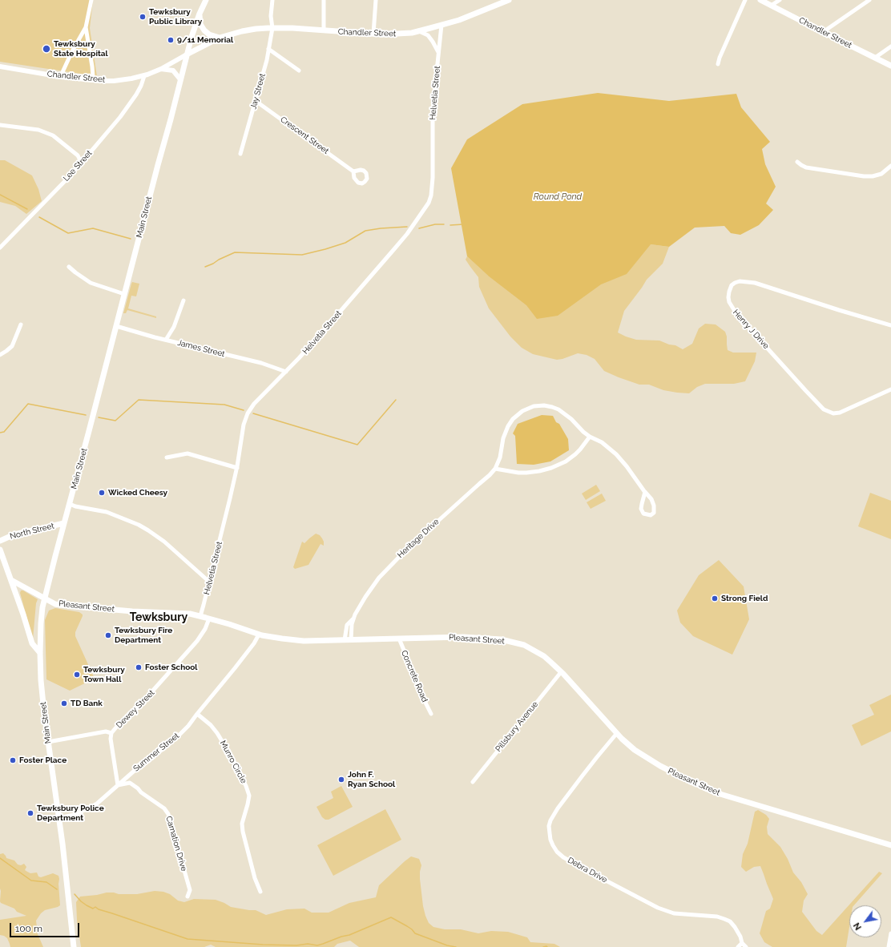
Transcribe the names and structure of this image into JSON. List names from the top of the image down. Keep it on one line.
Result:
{"streets":{"main road":["Chandler Street","Main Street","North Street","Pleasant Street"],"street":["Jay Street","Helvetia Street","Crescent Street","Lee Street","Henry J Drive","James Street","Heritage Drive","Concrete Road","Dewey Street","Pillsbury Avenue","Summer Street","Munro Circle","Carnation Drive","Debra Drive"]},"crossings":[["Chandler Street","Jay Street"],["Chandler Street","Helvetia Street"],["Chandler Street","Lee Street"],["Chandler Street","Main Street"],["Jay Street","Crescent Street"],["Helvetia Street","James Street"],["Helvetia Street","Pleasant Street"],["Main Street","James Street"],["Main Street","North Street"],["Main Street","Pleasant Street"],["Main Street","Dewey Street"],["Main Street","Summer Street"],["Heritage Drive","Pleasant Street"],["Pleasant Street","Concrete Road"],["Pleasant Street","Dewey Street"],["Pleasant Street","Pillsbury Avenue"],["Pleasant Street","Summer Street"],["Pleasant Street","Debra Drive"],["Summer Street","Munro Circle"],["Summer Street","Carnation Drive"]],"districts":["Tewksbury"],"water":["Round Pond"],"places":["Tewksbury Public Library","9/11 Memorial","Tewksbury State Hospital","Wicked Cheesy","Strong Field","Tewksbury Fire Department","Foster School","Tewksbury Town Hall","TD Bank","Foster Place","John F. Ryan School","Tewksbury Police Department"],"scale_bar":"100 m","north":"bottom left"}
